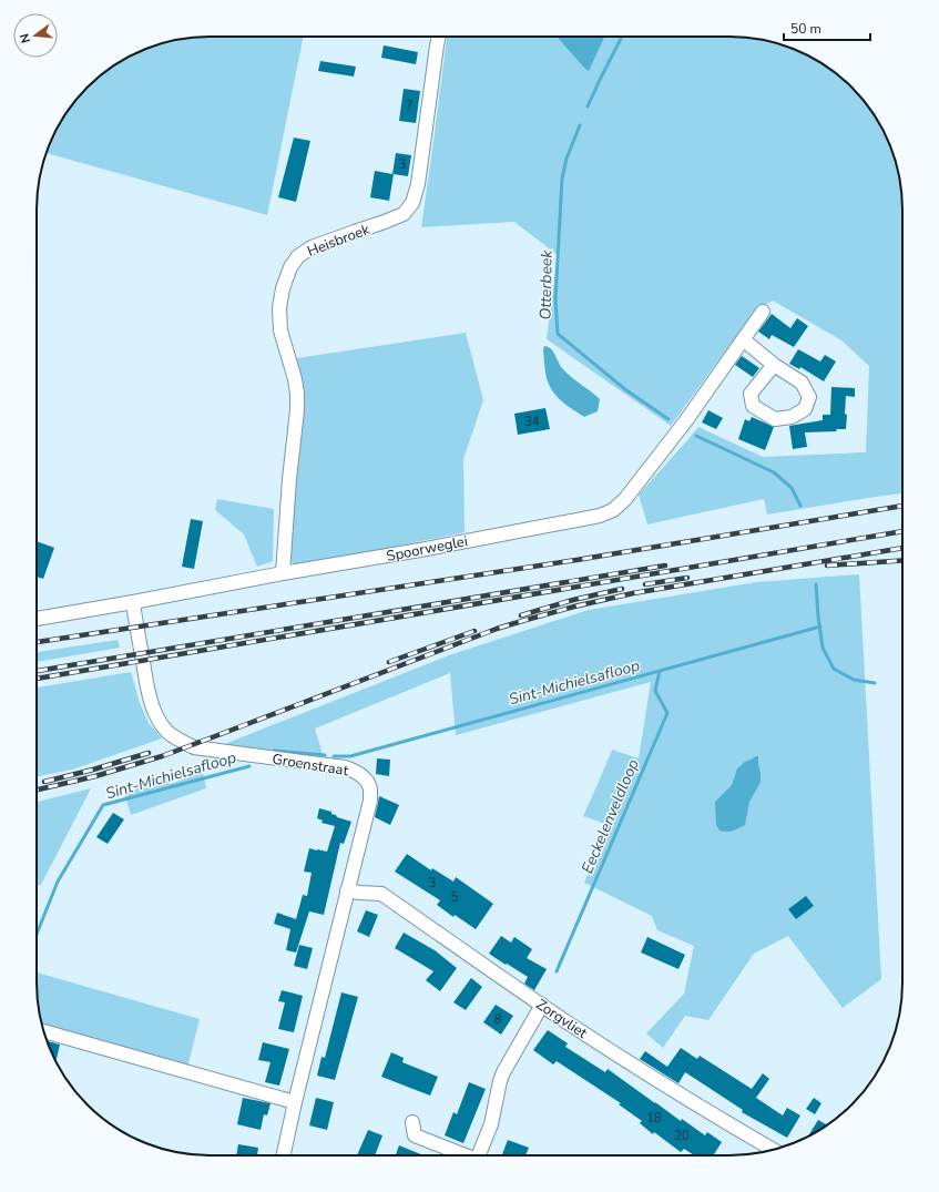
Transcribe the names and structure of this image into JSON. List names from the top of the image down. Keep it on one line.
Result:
{"streets":{"street":["Heisbroek","Spoorweglei","Groenstraat","Zorgvliet"]},"crossings":[["Heisbroek","Spoorweglei"],["Spoorweglei","Groenstraat"],["Groenstraat","Zorgvliet"]],"water":["Otterbeek","Sint-Michielsafloop","Eeckelenveldloop"],"house_numbers":["7","3","34","3","5","8","18","20"],"scale_bar":"50 m","north":"left"}
